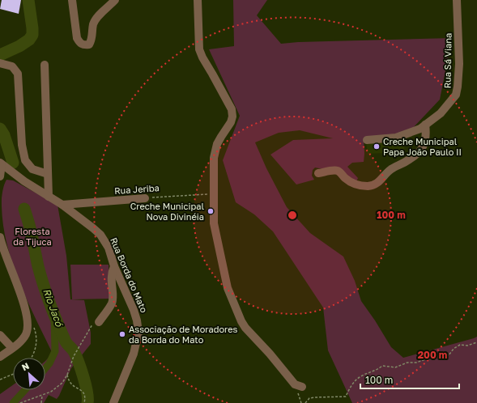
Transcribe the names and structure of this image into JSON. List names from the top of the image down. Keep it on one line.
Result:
{"streets":{"street":["Rua Sá Viana","Rua Jeriba","Rua Borda do Mato"]},"crossings":[["Rua Jeriba","Rua Borda do Mato"]],"water":["Rio Jacó"],"parks":["Floresta da Tijuca"],"places":["Creche Municipal Papa João Paulo II","Creche Municipal Nova Divinéia","Associação de Moradores da Borda do Mato"],"scale_bar":"100 m","north":"top left","rings":["100 m","200 m"]}
